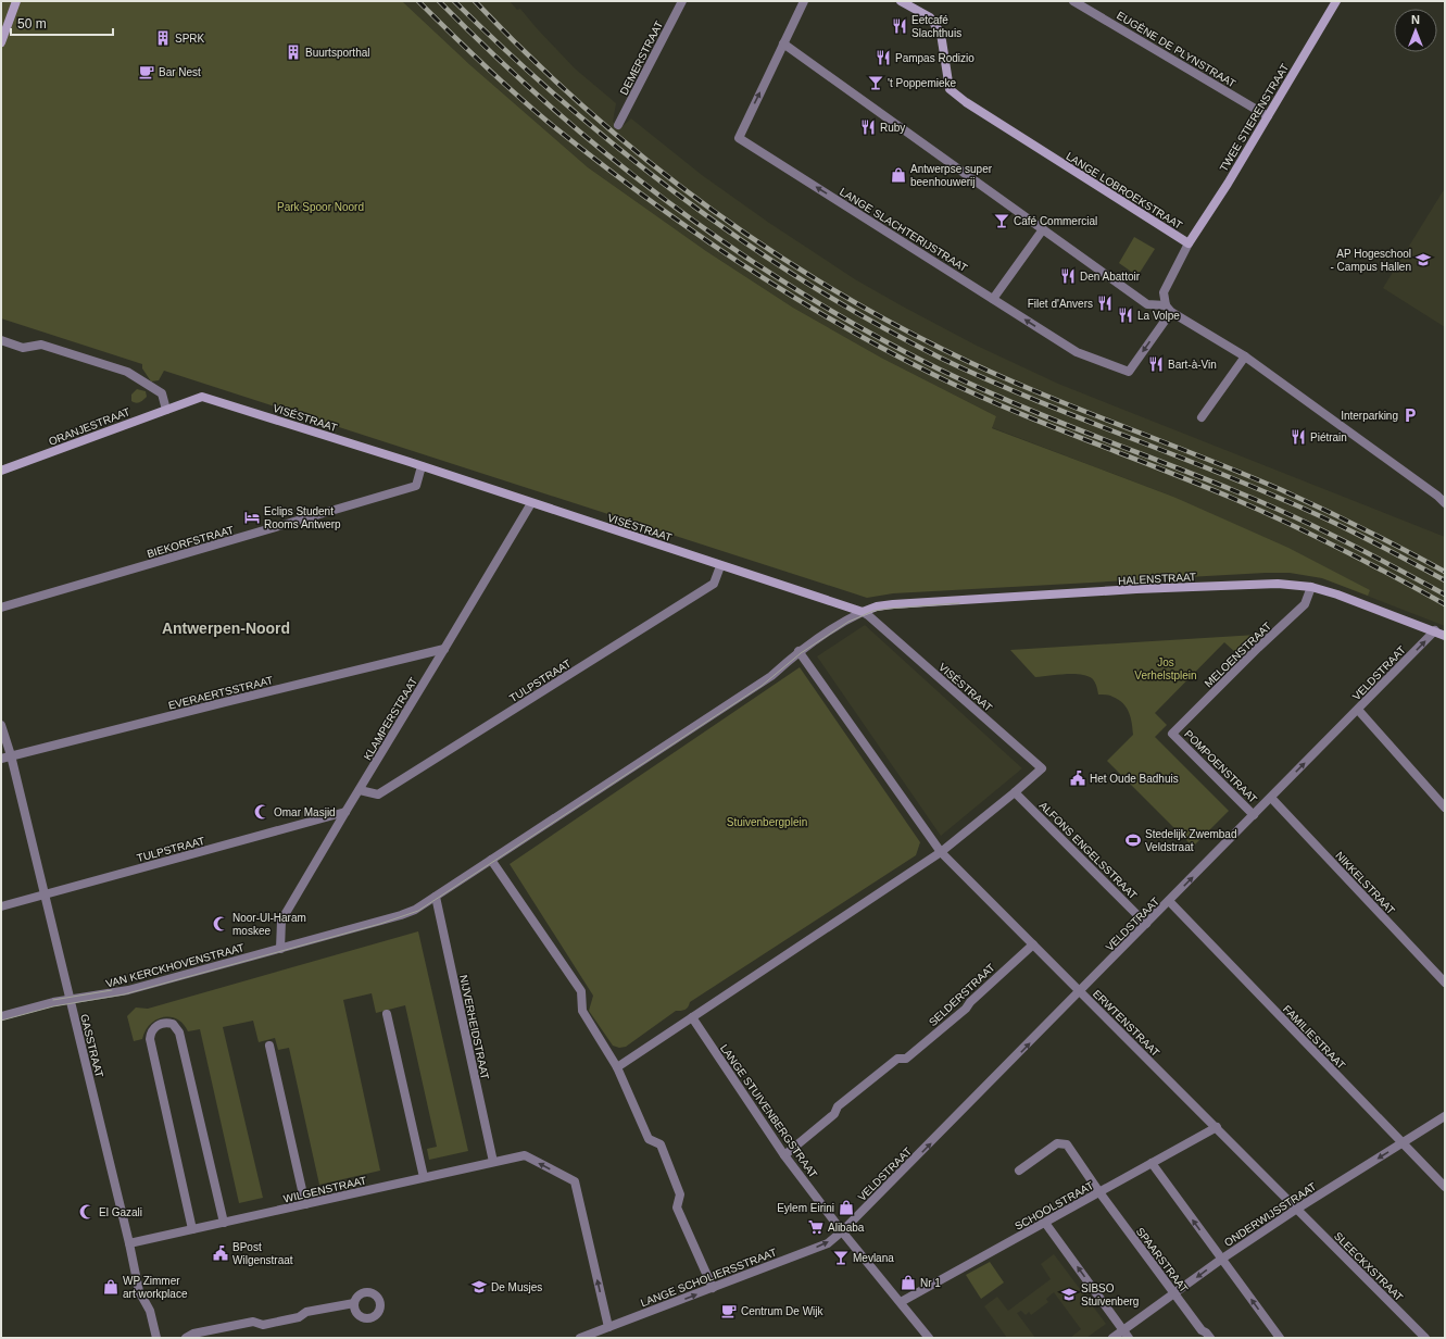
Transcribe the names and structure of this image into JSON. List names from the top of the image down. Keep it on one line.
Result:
{"streets":{"street":["EUGÈNE DE PLYNSTRAAT","DEMERSTRAAT","TWEE STIERENSTRAAT","LANGE LOBROEKSTRAAT","LANGE SLACHTERIJSTRAAT","VISÉSTRAAT","ORANJESTRAAT","BIEKORFSTRAAT","HALENSTRAAT","MELOENSTRAAT","VELDSTRAAT","TULPSTRAAT","EVERAERTSSTRAAT","KLAMPERSTRAAT","POMPOENSTRAAT","ALFONS ENGELSSTRAAT","NIKKELSTRAAT","VAN KERCKHOVENSTRAAT","SELDERSTRAAT","ERWTENSTRAAT","NIJVERHEIDSTRAAT","FAMILIESTRAAT","GASSTRAAT","LANGE STUIVENBERGSTRAAT","WILGENSTRAAT","SCHOOLSTRAAT","ONDERWIJSSTRAAT","SPAARSTRAAT","SLEECKXSTRAAT","LANGE SCHOLIERSSTRAAT"]},"crossings":[["EUGÈNE DE PLYNSTRAAT","TWEE STIERENSTRAAT"],["TWEE STIERENSTRAAT","LANGE LOBROEKSTRAAT"],["LANGE LOBROEKSTRAAT","LANGE SLACHTERIJSTRAAT"],["VISÉSTRAAT","ORANJESTRAAT"],["VISÉSTRAAT","BIEKORFSTRAAT"],["VISÉSTRAAT","HALENSTRAAT"],["VISÉSTRAAT","TULPSTRAAT"],["VISÉSTRAAT","KLAMPERSTRAAT"],["VISÉSTRAAT","ALFONS ENGELSSTRAAT"],["HALENSTRAAT","MELOENSTRAAT"],["HALENSTRAAT","VELDSTRAAT"],["MELOENSTRAAT","POMPOENSTRAAT"],["VELDSTRAAT","POMPOENSTRAAT"],["VELDSTRAAT","ALFONS ENGELSSTRAAT"],["VELDSTRAAT","NIKKELSTRAAT"],["VELDSTRAAT","ERWTENSTRAAT"],["VELDSTRAAT","FAMILIESTRAAT"],["VELDSTRAAT","LANGE STUIVENBERGSTRAAT"],["VELDSTRAAT","LANGE SCHOLIERSSTRAAT"],["TULPSTRAAT","KLAMPERSTRAAT"],["TULPSTRAAT","GASSTRAAT"],["EVERAERTSSTRAAT","KLAMPERSTRAAT"],["EVERAERTSSTRAAT","GASSTRAAT"],["KLAMPERSTRAAT","VAN KERCKHOVENSTRAAT"],["VAN KERCKHOVENSTRAAT","NIJVERHEIDSTRAAT"],["VAN KERCKHOVENSTRAAT","GASSTRAAT"],["SELDERSTRAAT","ERWTENSTRAAT"],["SELDERSTRAAT","LANGE STUIVENBERGSTRAAT"],["ERWTENSTRAAT","SCHOOLSTRAAT"],["ERWTENSTRAAT","ONDERWIJSSTRAAT"],["ERWTENSTRAAT","SLEECKXSTRAAT"],["NIJVERHEIDSTRAAT","WILGENSTRAAT"],["FAMILIESTRAAT","ONDERWIJSSTRAAT"],["GASSTRAAT","WILGENSTRAAT"],["LANGE STUIVENBERGSTRAAT","SCHOOLSTRAAT"],["LANGE STUIVENBERGSTRAAT","LANGE SCHOLIERSSTRAAT"],["WILGENSTRAAT","LANGE SCHOLIERSSTRAAT"],["SCHOOLSTRAAT","SPAARSTRAAT"],["ONDERWIJSSTRAAT","SPAARSTRAAT"],["ONDERWIJSSTRAAT","SLEECKXSTRAAT"]],"one_way":["VELDSTRAAT","ONDERWIJSSTRAAT","LANGE SCHOLIERSSTRAAT"],"districts":["Antwerpen-Noord"],"parks":["Park Spoor Noord","Jos Verhelstplein","Stuivenbergplein"],"places":{"restaurant":["Eetcafé Slachthuis","Pampas Rodizio","Ruby","Den Abattoir","Filet d'Anvers","La Volpe","Bart-à-Vin","Piétrain"],"building":["SPRK","Buurtsporthal"],"cafe":["Bar Nest","Centrum De Wijk"],"bar":["'t Poppemieke","Café Commercial","Mevlana"],"shop":["Antwerpse super beenhouwerij","Eylem Eirini","Nr 1","WP Zimmer art workplace"],"school or university":["AP Hogeschool - Campus Hallen","De Musjes","SIBSO Stuivenberg"],"parking":["Interparking"],"hotel":["Eclips Student Rooms Antwerp"],"public building":["Het Oude Badhuis","BPost Wilgenstraat"],"mosque":["Omar Masjid","Noor-Ul-Haram moskee","El Gazali"],"sports":["Stedelijk Zwembad Veldstraat"],"supermarket":["Alibaba"]},"scale_bar":"50 m","north":"top"}
